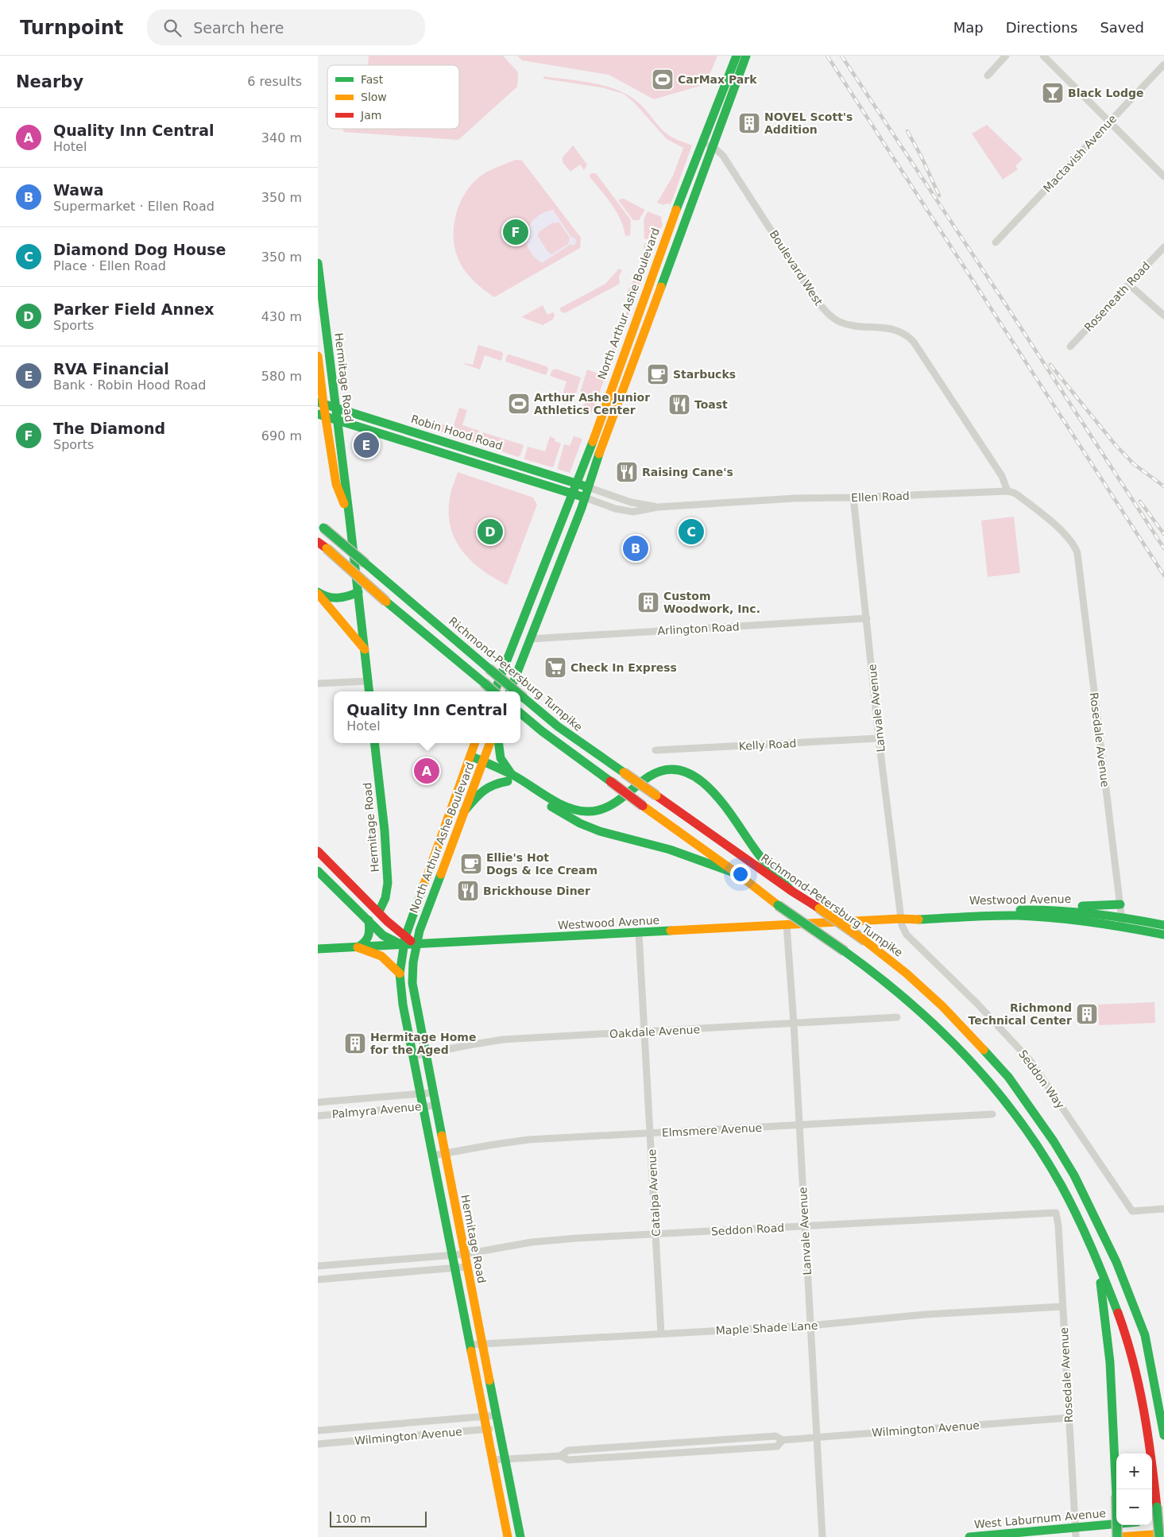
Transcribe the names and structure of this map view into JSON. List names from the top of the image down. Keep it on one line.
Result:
{"streets":{"main road":["North Arthur Ashe Boulevard","Hermitage Road","Robin Hood Road","Richmond-Petersburg Turnpike","Westwood Avenue","West Laburnum Avenue"],"street":["Mactavish Avenue","Boulevard West","Roseneath Road","Ellen Road","Arlington Road","Lanvale Avenue","Rosedale Avenue","Kelly Road","Oakdale Avenue","Seddon Way","Palmyra Avenue","Elmsmere Avenue","Catalpa Avenue","Seddon Road","Maple Shade Lane","Wilmington Avenue"]},"crossings":[["Boulevard West","North Arthur Ashe Boulevard"],["Boulevard West","Ellen Road"],["Boulevard West","Rosedale Avenue"],["North Arthur Ashe Boulevard","Hermitage Road"],["North Arthur Ashe Boulevard","Robin Hood Road"],["North Arthur Ashe Boulevard","Westwood Avenue"],["Hermitage Road","Robin Hood Road"],["Hermitage Road","Westwood Avenue"],["Hermitage Road","Oakdale Avenue"],["Hermitage Road","Palmyra Avenue"],["Hermitage Road","Elmsmere Avenue"],["Hermitage Road","Seddon Road"],["Hermitage Road","Maple Shade Lane"],["Hermitage Road","Wilmington Avenue"],["Robin Hood Road","Ellen Road"],["Ellen Road","Lanvale Avenue"],["Ellen Road","Rosedale Avenue"],["Arlington Road","Lanvale Avenue"],["Lanvale Avenue","Kelly Road"],["Lanvale Avenue","Westwood Avenue"],["Lanvale Avenue","Oakdale Avenue"],["Lanvale Avenue","Seddon Way"],["Lanvale Avenue","Elmsmere Avenue"],["Lanvale Avenue","Seddon Road"],["Lanvale Avenue","Maple Shade Lane"],["Lanvale Avenue","Wilmington Avenue"],["Rosedale Avenue","Westwood Avenue"],["Rosedale Avenue","Seddon Road"],["Rosedale Avenue","Maple Shade Lane"],["Rosedale Avenue","Wilmington Avenue"],["Rosedale Avenue","West Laburnum Avenue"],["Westwood Avenue","Seddon Way"],["Westwood Avenue","Catalpa Avenue"],["Oakdale Avenue","Catalpa Avenue"],["Elmsmere Avenue","Catalpa Avenue"],["Catalpa Avenue","Seddon Road"],["Catalpa Avenue","Maple Shade Lane"]],"places":{"sports":["CarMax Park","Arthur Ashe Junior Athletics Center"],"bar":["Black Lodge"],"building":["NOVEL Scott's Addition","Custom Woodwork, Inc.","Richmond Technical Center","Hermitage Home for the Aged"],"cafe":["Starbucks","Ellie's Hot Dogs & Ice Cream"],"restaurant":["Toast","Raising Cane's","Brickhouse Diner"],"supermarket":["Check In Express"]},"legend":["Fast","Slow","Jam"],"scale_bar":"100 m","page":{"header":"Turnpoint","search":"Search here","nav":["Map","Directions","Saved"],"heading":["Nearby","6 results"],"list":[{"mark":"A","name":"Quality Inn Central","note":"Hotel","value":"340 m"},{"mark":"B","name":"Wawa","note":"Supermarket · Ellen Road","value":"350 m"},{"mark":"C","name":"Diamond Dog House","note":"Place · Ellen Road","value":"350 m"},{"mark":"D","name":"Parker Field Annex","note":"Sports","value":"430 m"},{"mark":"E","name":"RVA Financial","note":"Bank · Robin Hood Road","value":"580 m"},{"mark":"F","name":"The Diamond","note":"Sports","value":"690 m"}],"pins":["F","E","C","D","B","A"],"popup":["Quality Inn Central","Hotel"],"map_buttons":["+","−"],"scale":"100 m"}}
